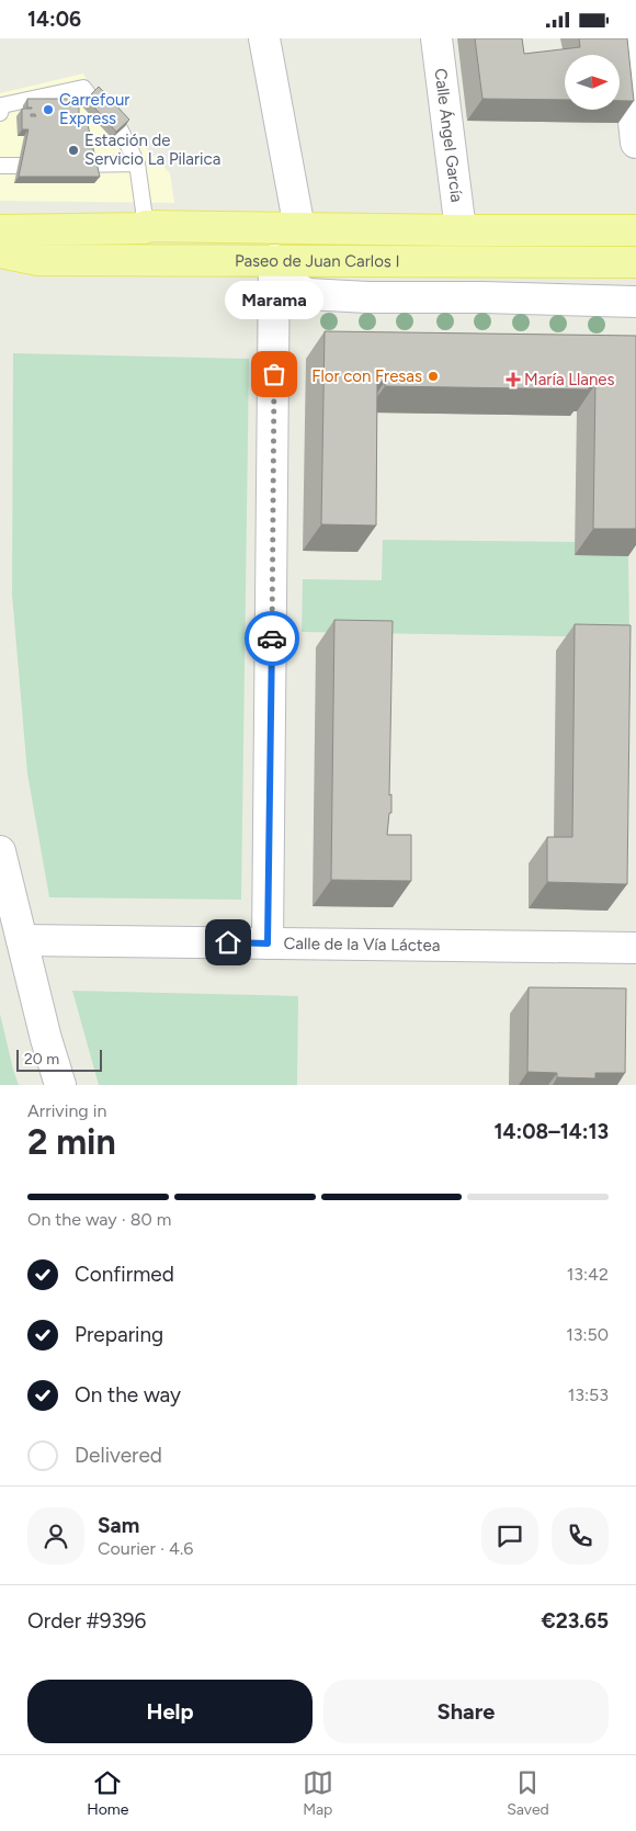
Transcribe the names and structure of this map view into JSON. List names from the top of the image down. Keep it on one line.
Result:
{"streets":{"main road":["Paseo de Juan Carlos I"],"street":["Calle Ángel García","Calle de la Vía Láctea"]},"crossings":[["Calle Ángel García","Paseo de Juan Carlos I"]],"places":{"other":["Carrefour Express","Estación de Servicio La Pilarica","Marama","Flor con Fresas"],"health":["María Llanes"]},"scale_bar":"20 m","north":"right","page":{"status":"14:06","bubble":"Marama","scale":"20 m","heading":["2 min","Arriving in","14:08–14:13"],"panel":["Sam","Courier · 4.6","Order #9396","€23.65"],"bar":"On the way · 80 m","list":[["Confirmed","13:42"],["Preparing","13:50"],["On the way","13:53"],"Delivered"],"buttons":["Help","Share"],"tabs":["Home","Map","Saved"]}}
